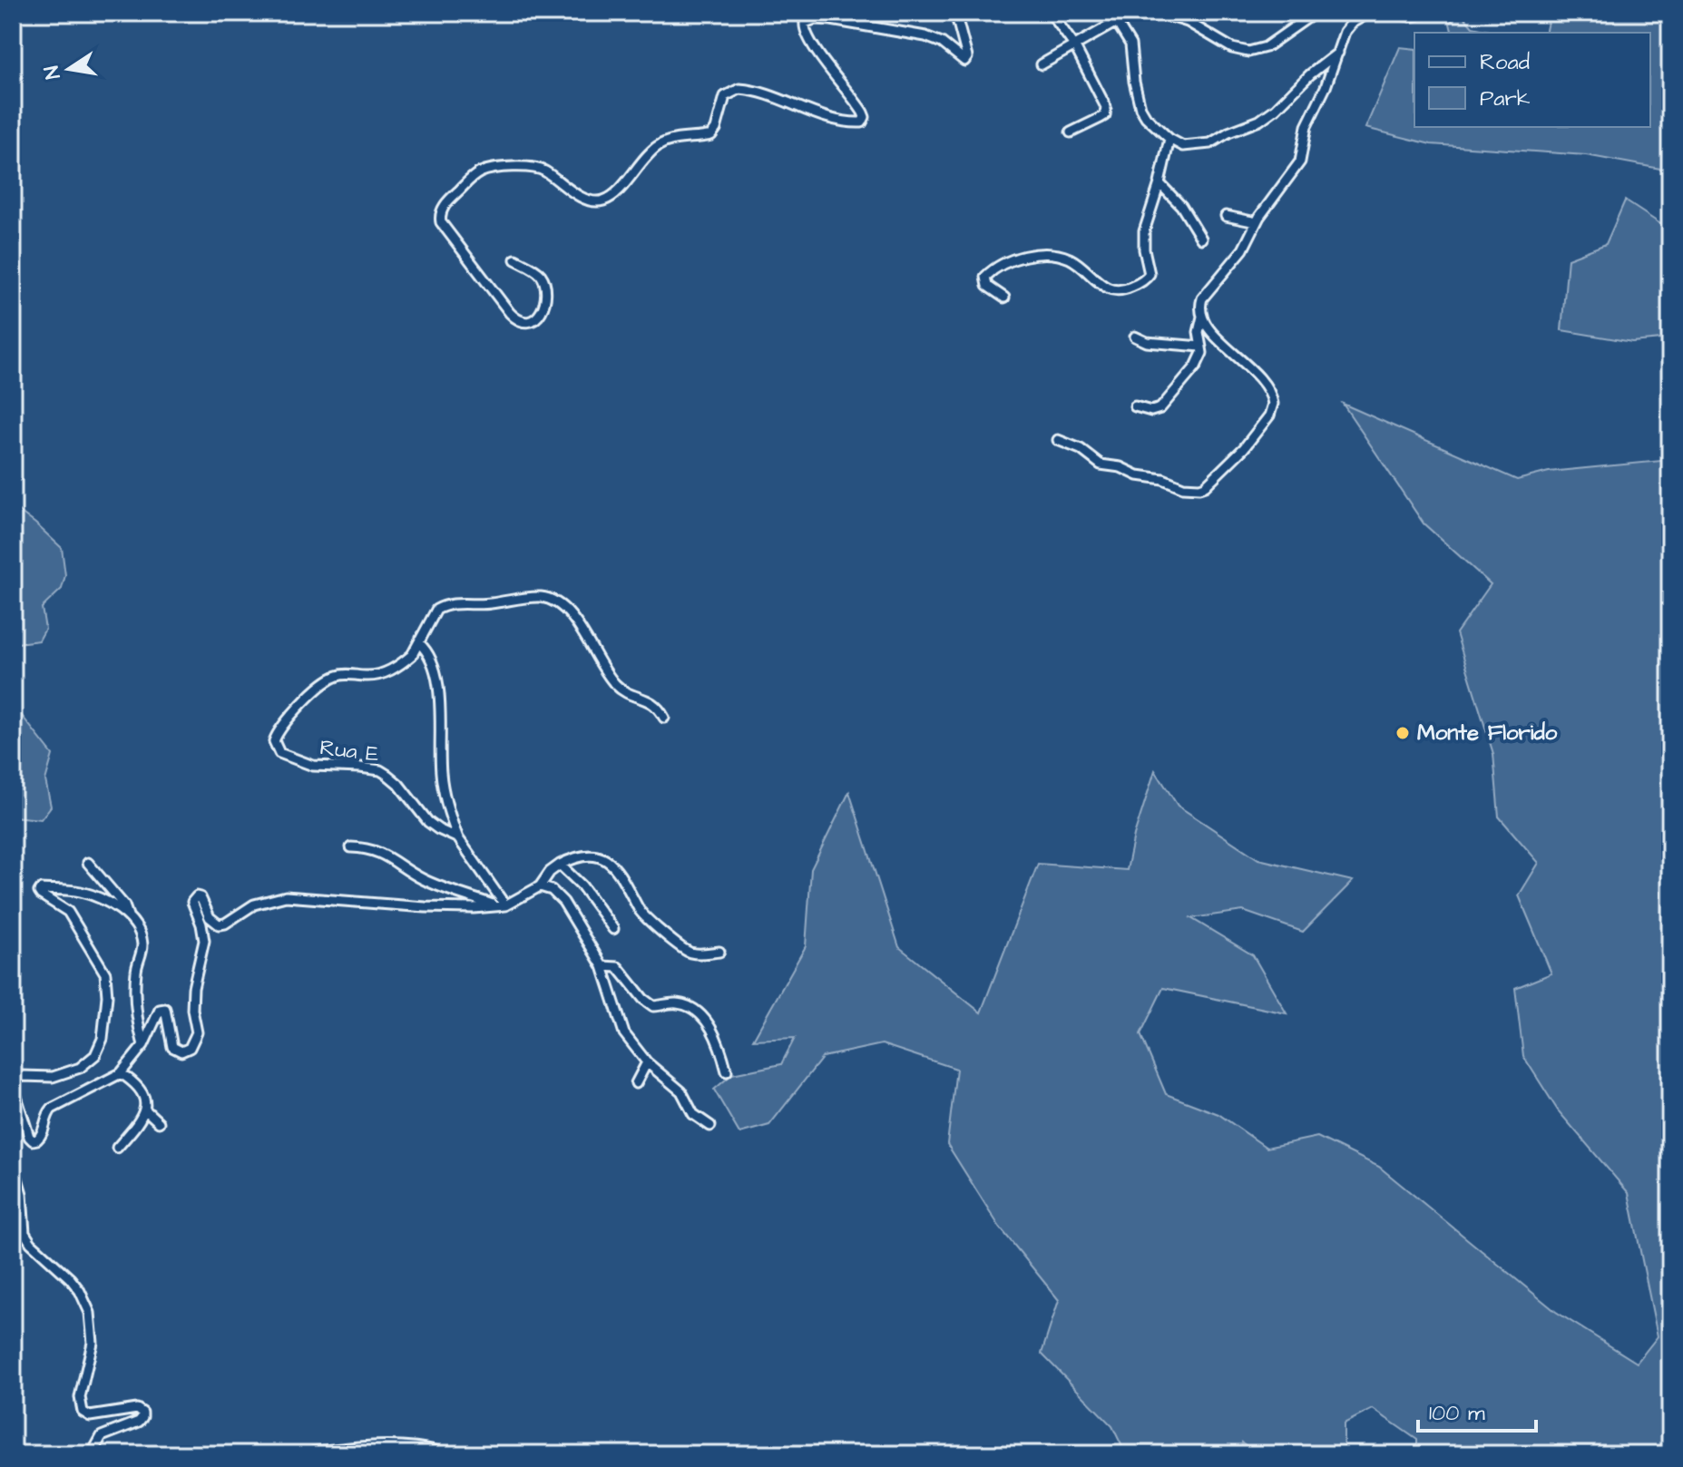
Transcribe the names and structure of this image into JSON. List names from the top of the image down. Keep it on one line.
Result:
{"streets":{"street":["Rua E"]},"places":["Monte Florido"],"legend":["Road","Park"],"scale_bar":"100 m","north":"left"}
